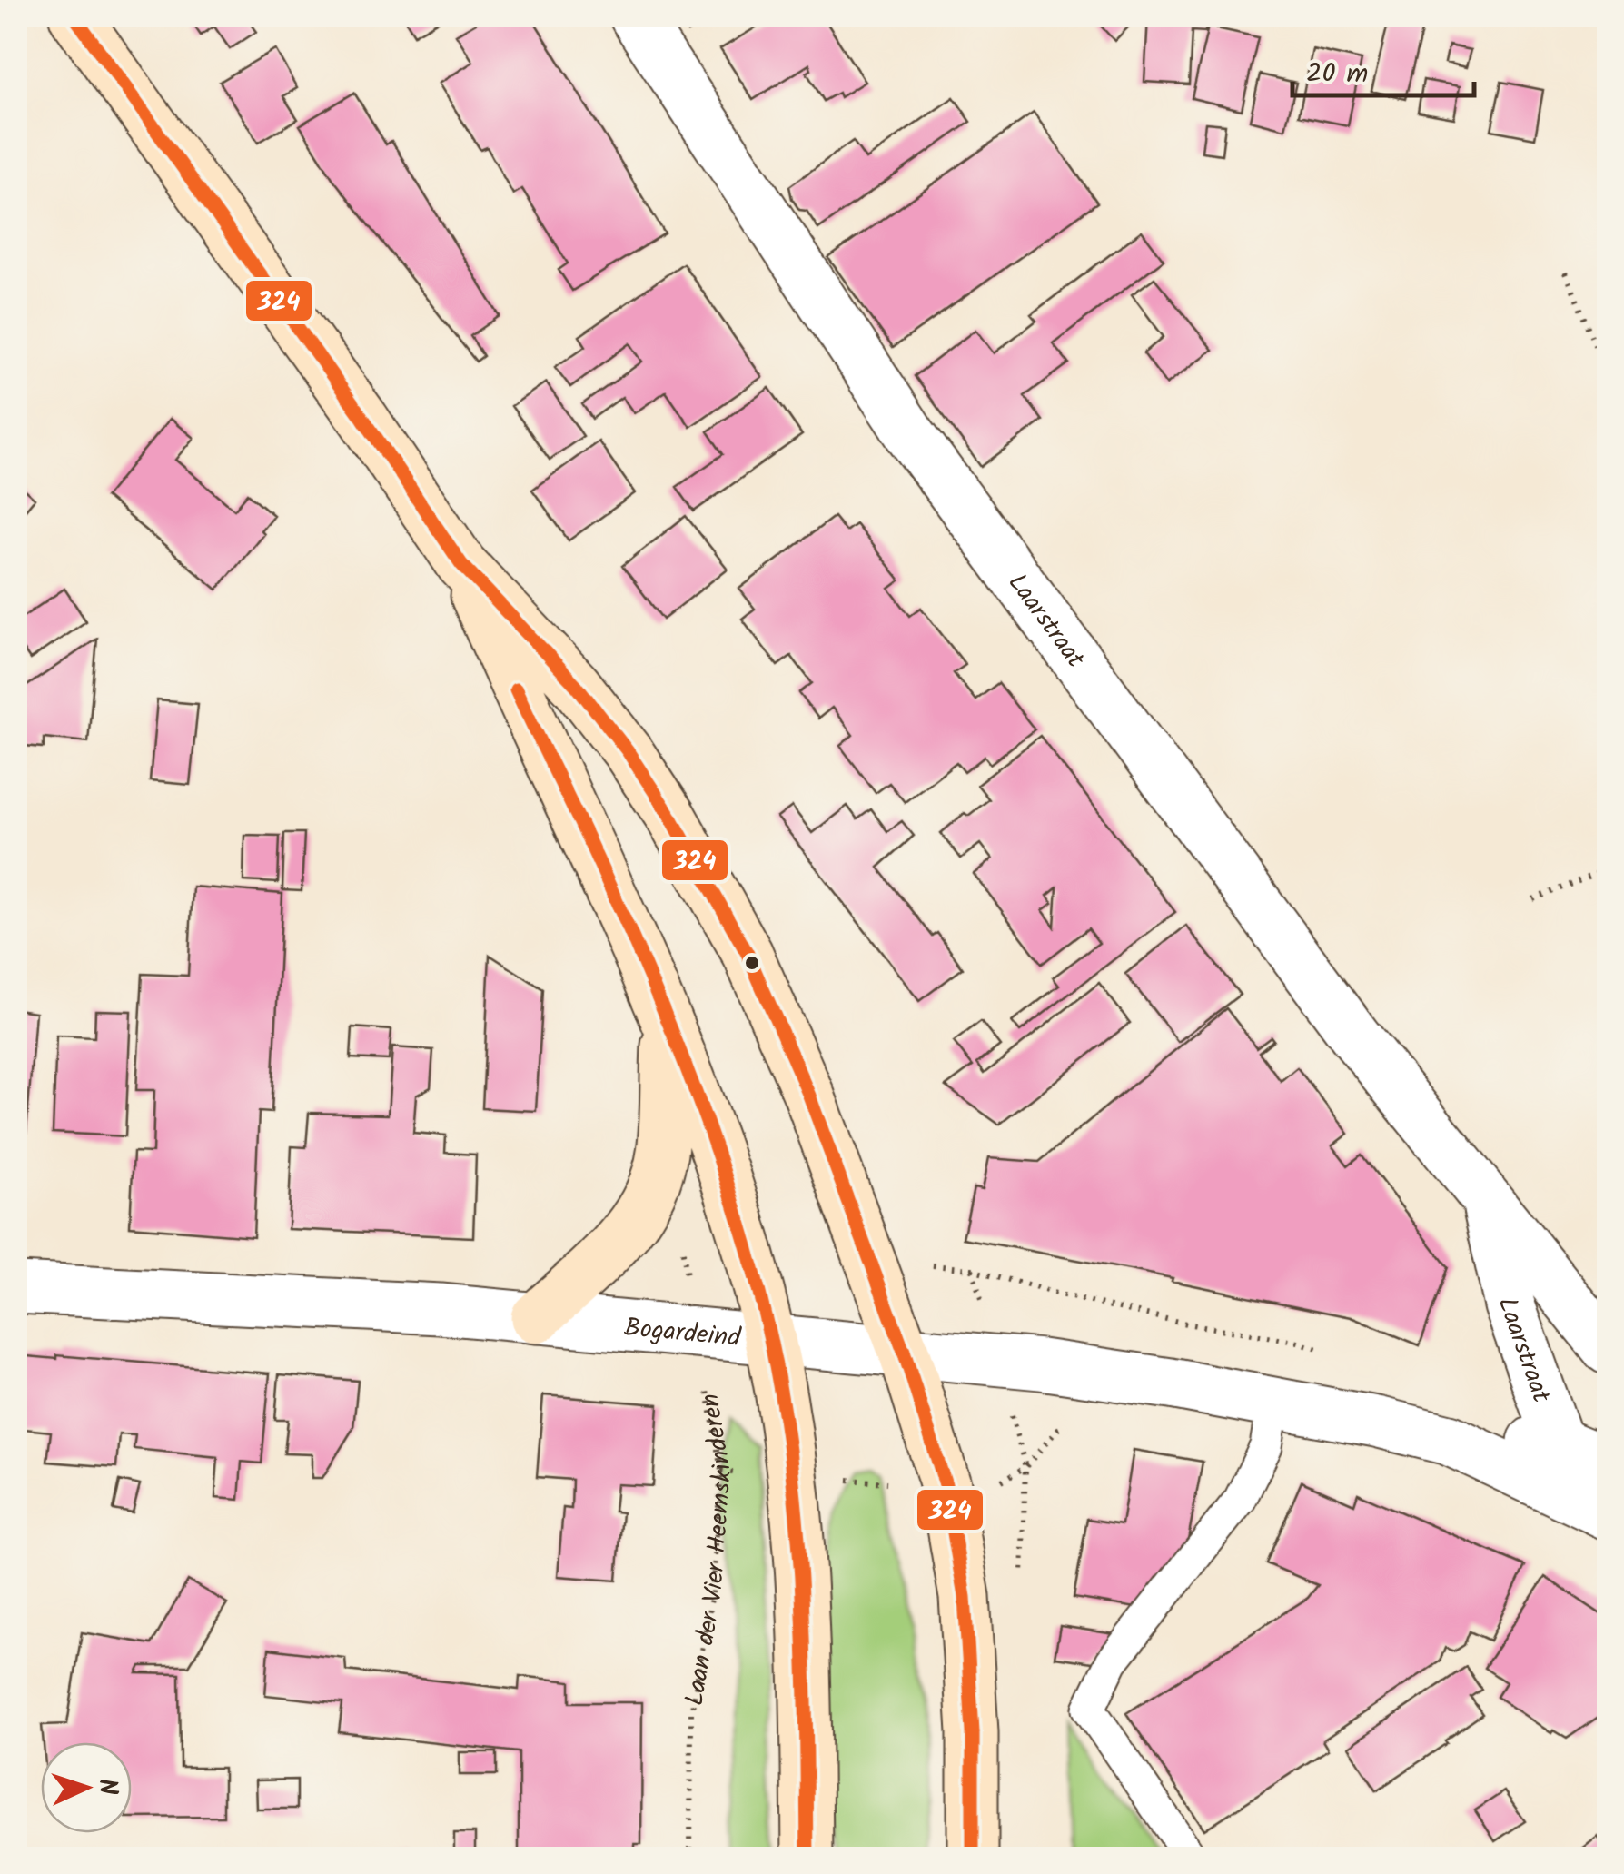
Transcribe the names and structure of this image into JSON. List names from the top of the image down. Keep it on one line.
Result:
{"streets":{"street":["Laarstraat","Bogardeind"],"path":["Laan der Vier Heemskinderen"]},"crossings":[["Laarstraat","Bogardeind"],["Bogardeind","Laan der Vier Heemskinderen"]],"lines":["transit line 324"],"scale_bar":"20 m","north":"right"}
